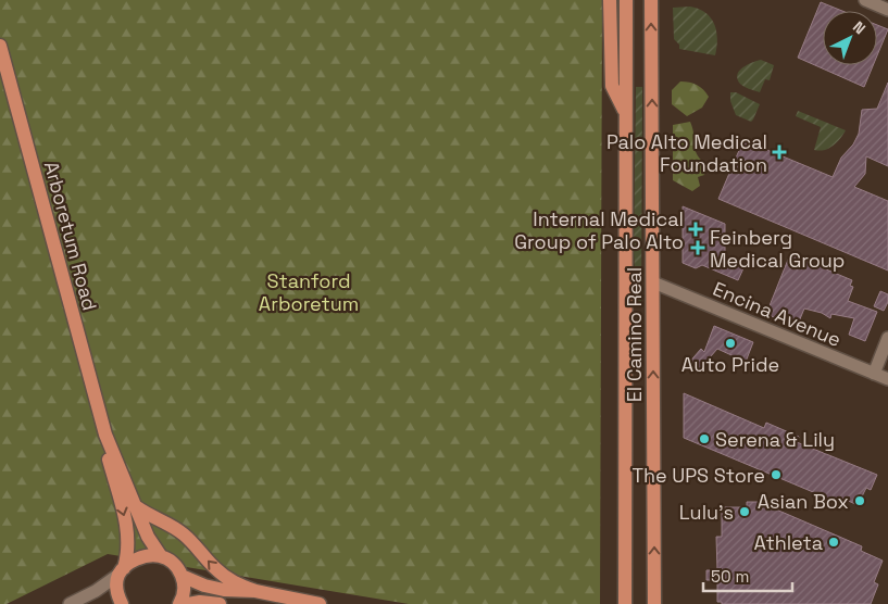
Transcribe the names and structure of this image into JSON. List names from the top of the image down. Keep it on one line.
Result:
{"streets":{"main road":["Arboretum Road","El Camino Real"],"street":["Encina Avenue"]},"crossings":[["Encina Avenue","El Camino Real"]],"parks":["Stanford Arboretum"],"places":{"health":["Palo Alto Medical Foundation","Internal Medical Group of Palo Alto","Feinberg Medical Group"],"other":["Auto Pride","Serena & Lily","The UPS Store","Asian Box","Lulu's","Athleta"]},"scale_bar":"50 m","north":"top right"}
